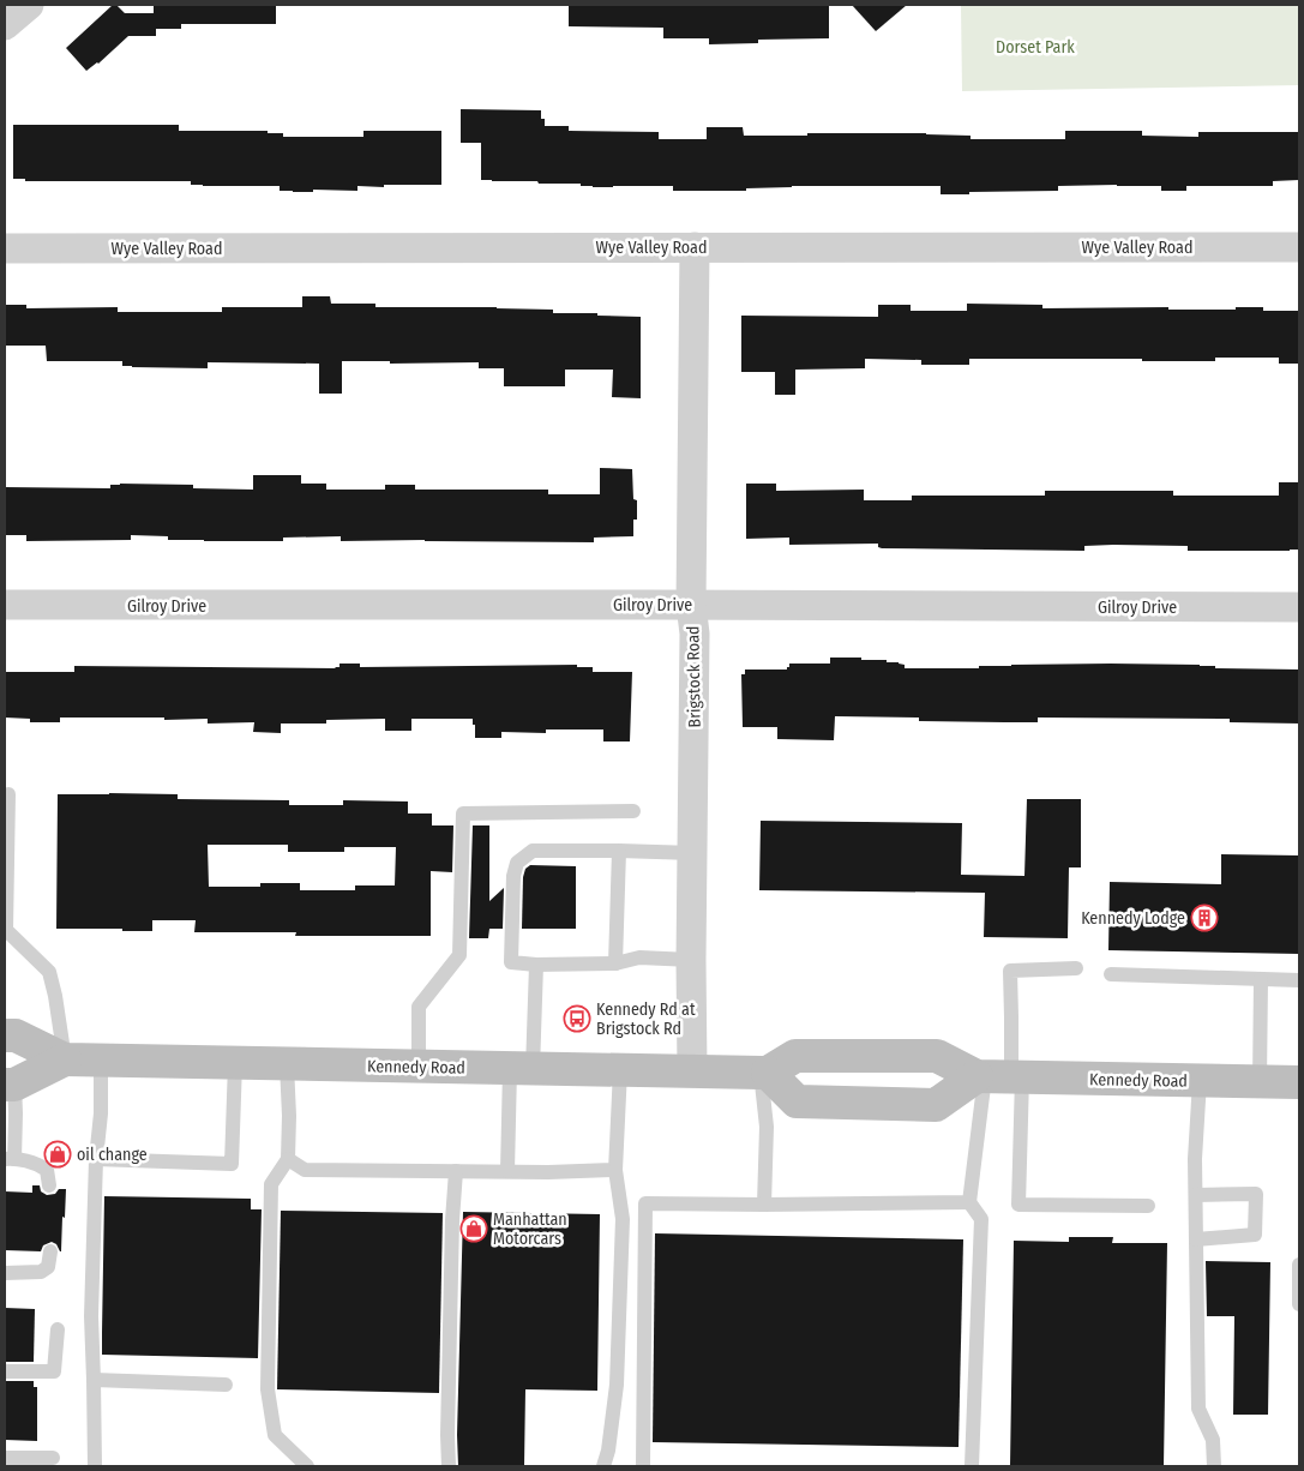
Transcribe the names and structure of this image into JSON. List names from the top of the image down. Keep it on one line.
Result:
{"streets":{"main road":["Kennedy Road"],"street":["Wye Valley Road","Gilroy Drive","Brigstock Road"]},"crossings":[["Wye Valley Road","Brigstock Road"],["Gilroy Drive","Brigstock Road"],["Brigstock Road","Kennedy Road"]],"parks":["Dorset Park"],"places":{"building":["Kennedy Lodge"],"bus stop":["Kennedy Rd at Brigstock Rd"],"shop":["oil change","Manhattan Motorcars"]}}
